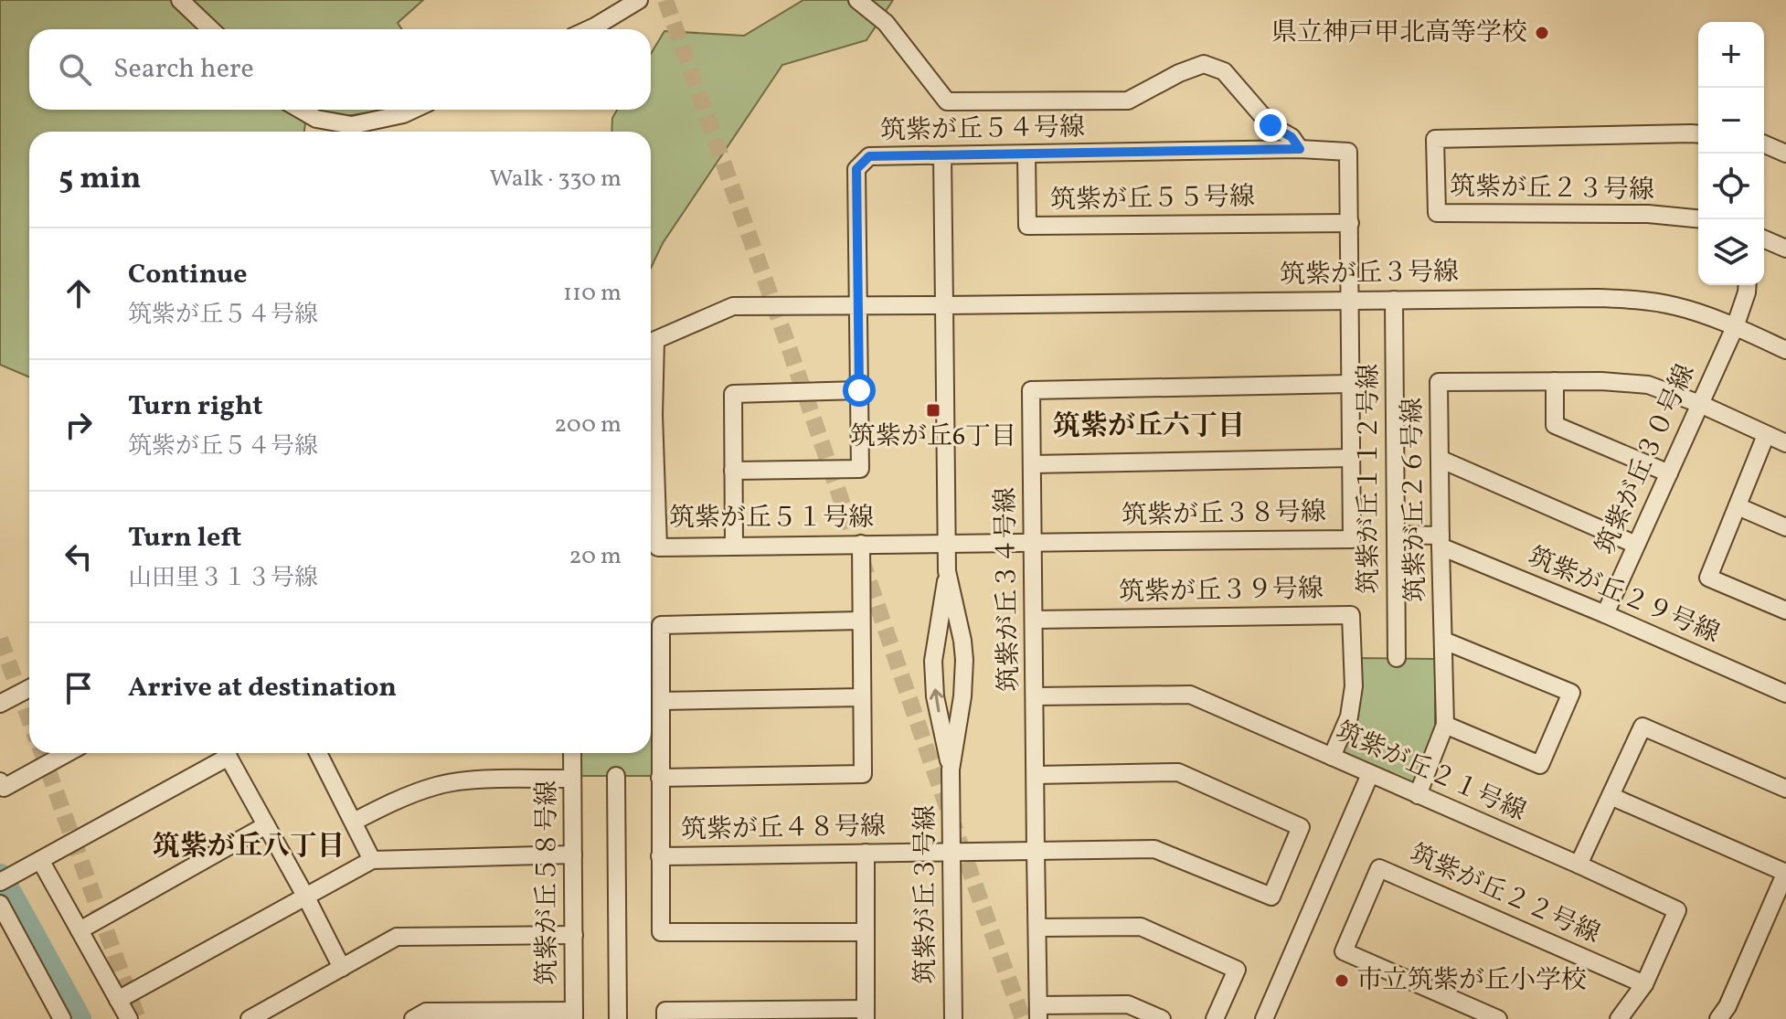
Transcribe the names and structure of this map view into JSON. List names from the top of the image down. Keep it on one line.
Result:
{"streets":{"street":["筑紫が丘５４号線","筑紫が丘２３号線","筑紫が丘５５号線","筑紫が丘３号線","筑紫が丘３０号線","筑紫が丘１１２号線","筑紫が丘２６号線","筑紫が丘３８号線","筑紫が丘５１号線","筑紫が丘３４号線","筑紫が丘３９号線","筑紫が丘２９号線","筑紫が丘２１号線","筑紫が丘４８号線","筑紫が丘５８号線","筑紫が丘２２号線"]},"crossings":[["筑紫が丘５４号線","筑紫が丘５５号線"],["筑紫が丘５４号線","筑紫が丘３号線"],["筑紫が丘５４号線","筑紫が丘３８号線"],["筑紫が丘５４号線","筑紫が丘５１号線"],["筑紫が丘３号線","筑紫が丘３０号線"],["筑紫が丘３号線","筑紫が丘１１２号線"],["筑紫が丘３号線","筑紫が丘３８号線"],["筑紫が丘３号線","筑紫が丘５１号線"],["筑紫が丘３号線","筑紫が丘４８号線"],["筑紫が丘３０号線","筑紫が丘２６号線"],["筑紫が丘３０号線","筑紫が丘２９号線"],["筑紫が丘２６号線","筑紫が丘２９号線"],["筑紫が丘２６号線","筑紫が丘２１号線"],["筑紫が丘３８号線","筑紫が丘５１号線"],["筑紫が丘３８号線","筑紫が丘３４号線"],["筑紫が丘３４号線","筑紫が丘３９号線"],["筑紫が丘３４号線","筑紫が丘２１号線"],["筑紫が丘３４号線","筑紫が丘４８号線"],["筑紫が丘３９号線","筑紫が丘２１号線"],["筑紫が丘２１号線","筑紫が丘２２号線"]],"districts":["筑紫が丘六丁目","筑紫が丘八丁目"],"places":{"other":["県立神戸甲北高等学校","市立筑紫が丘小学校"],"transit":["筑紫が丘6丁目"]},"page":{"map_buttons":["+","−"],"search":"Search here","heading":["5 min","Walk · 330 m"],"list":[["Continue","筑紫が丘５４号線","110 m"],["Turn right","筑紫が丘５４号線","200 m"],["Turn left","山田里３１３号線","20 m"],"Arrive at destination"]}}
